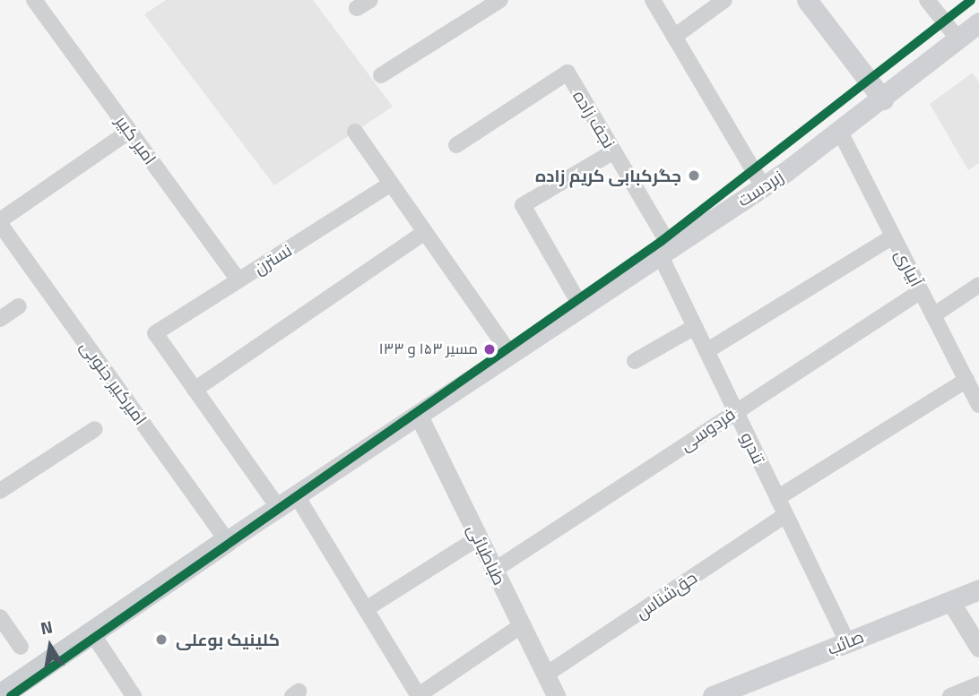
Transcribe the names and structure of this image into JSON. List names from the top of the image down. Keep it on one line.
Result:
{"streets":{"main road":["زبردست","صائب"],"street":["نجف زاده","امیر کبیر","نسترن","آبیاری","امیرکبیر جنوبی","فردوسی","تندرو","طباطبائی","حق‌شناس"]},"crossings":[["نجف زاده","زبردست"],["نجف زاده","تندرو"],["امیر کبیر","نسترن"],["زبردست","آبیاری"],["زبردست","امیرکبیر جنوبی"],["زبردست","تندرو"],["زبردست","طباطبائی"],["آبیاری","فردوسی"],["فردوسی","تندرو"],["فردوسی","طباطبائی"],["تندرو","حق‌شناس"],["تندرو","صائب"],["طباطبائی","حق‌شناس"]],"places":["جگرکبابی کریم زاده","مسیر ۱۵۳ و ۱۳۳","کلینیک بوعلی"],"north":"top"}
